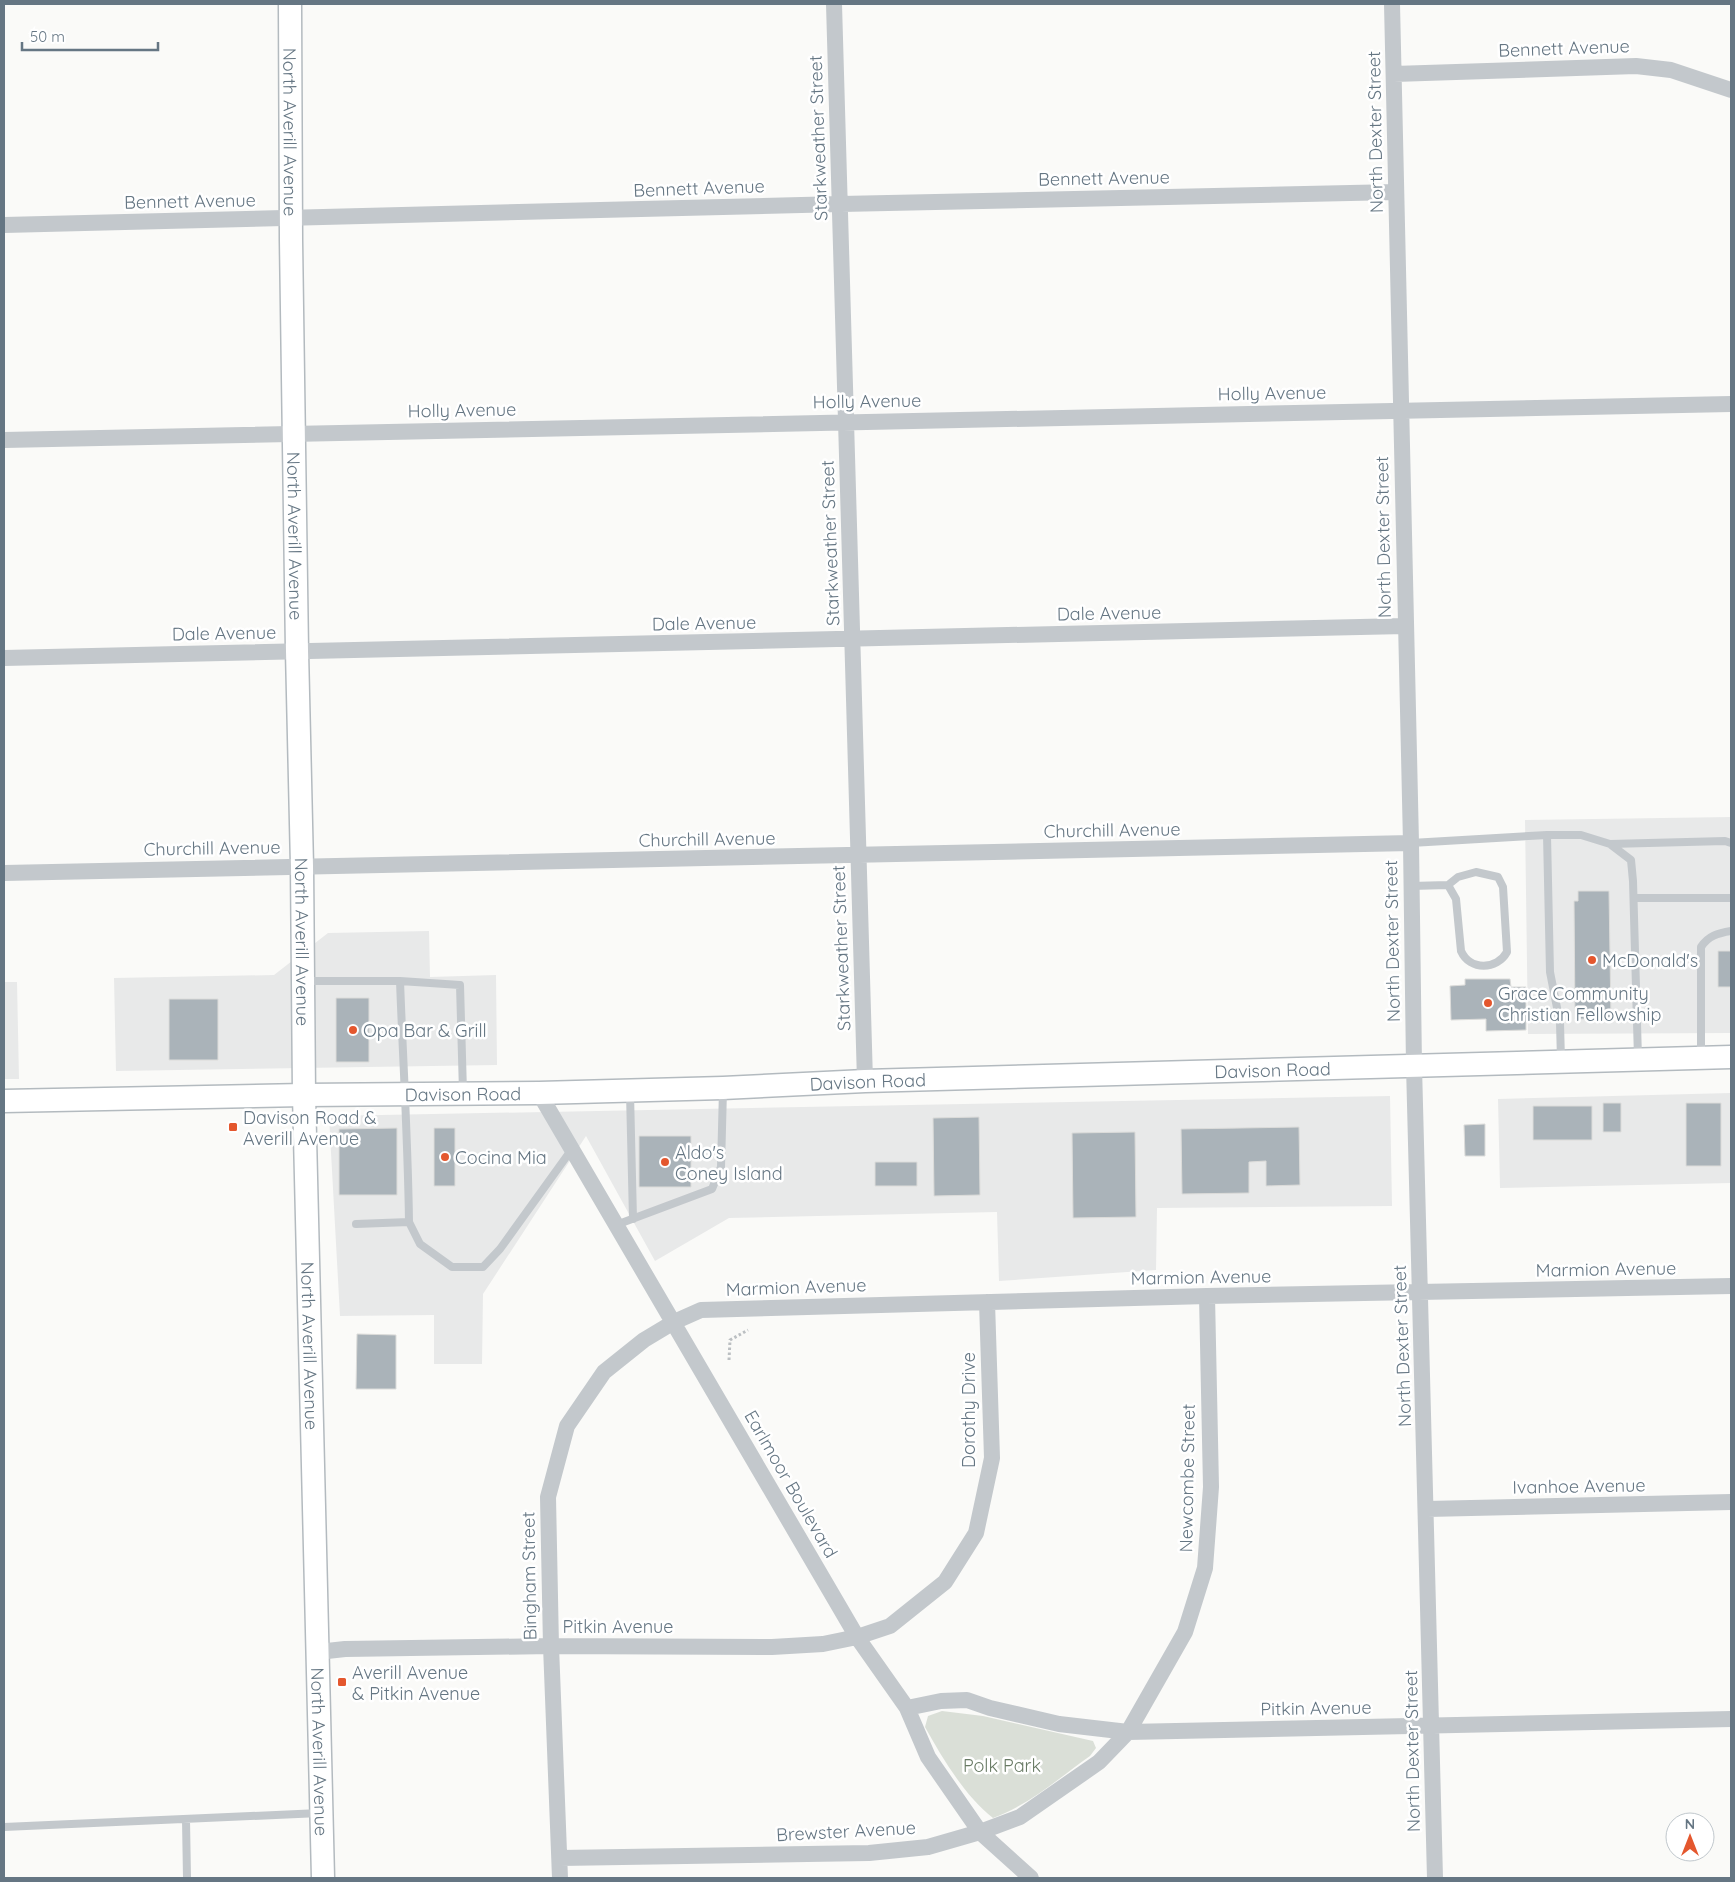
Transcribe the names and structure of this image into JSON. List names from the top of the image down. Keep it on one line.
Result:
{"streets":{"street":["Bennett Avenue","North Averill Avenue","North Dexter Street","Starkweather Street","Holly Avenue","Dale Avenue","Churchill Avenue","Davison Road","Marmion Avenue","Dorothy Drive","Newcombe Street","Earlmoor Boulevard","Ivanhoe Avenue","Bingham Street","Pitkin Avenue","Brewster Avenue"]},"crossings":[["Bennett Avenue","North Averill Avenue"],["Bennett Avenue","North Dexter Street"],["Bennett Avenue","Starkweather Street"],["North Averill Avenue","Holly Avenue"],["North Averill Avenue","Dale Avenue"],["North Averill Avenue","Churchill Avenue"],["North Averill Avenue","Davison Road"],["North Averill Avenue","Pitkin Avenue"],["North Dexter Street","Holly Avenue"],["North Dexter Street","Dale Avenue"],["North Dexter Street","Churchill Avenue"],["North Dexter Street","Davison Road"],["North Dexter Street","Marmion Avenue"],["North Dexter Street","Ivanhoe Avenue"],["North Dexter Street","Pitkin Avenue"],["Starkweather Street","Holly Avenue"],["Starkweather Street","Dale Avenue"],["Starkweather Street","Churchill Avenue"],["Starkweather Street","Davison Road"],["Davison Road","Earlmoor Boulevard"],["Marmion Avenue","Dorothy Drive"],["Marmion Avenue","Newcombe Street"],["Marmion Avenue","Earlmoor Boulevard"],["Marmion Avenue","Bingham Street"],["Dorothy Drive","Earlmoor Boulevard"],["Dorothy Drive","Pitkin Avenue"],["Newcombe Street","Pitkin Avenue"],["Newcombe Street","Brewster Avenue"],["Earlmoor Boulevard","Bingham Street"],["Earlmoor Boulevard","Pitkin Avenue"],["Earlmoor Boulevard","Brewster Avenue"],["Bingham Street","Pitkin Avenue"],["Bingham Street","Brewster Avenue"],["Pitkin Avenue","Brewster Avenue"]],"parks":["Polk Park"],"places":{"other":["McDonald's","Grace Community Christian Fellowship","Opa Bar & Grill","Cocina Mia","Aldo's Coney Island"],"transit":["Davison Road & Averill Avenue","Averill Avenue & Pitkin Avenue"]},"scale_bar":"50 m","north":"top"}
